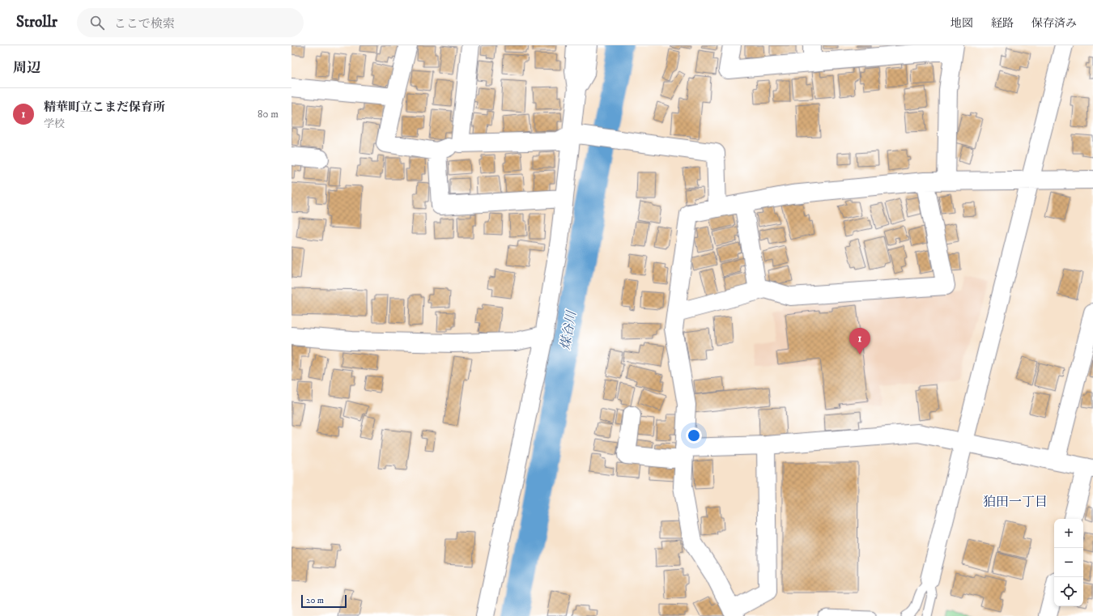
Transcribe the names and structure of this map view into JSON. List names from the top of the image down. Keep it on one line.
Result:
{"districts":["狛田一丁目"],"water":["煤谷川"],"scale_bar":"20 m","page":{"header":"Strollr","search":"ここで検索","nav":["地図","経路","保存済み"],"heading":"周辺","list":[{"mark":"1","name":"精華町立こまだ保育所","note":"学校","value":"80 m"}],"pins":"1","map_buttons":["+","−"],"scale":"20 m"}}
